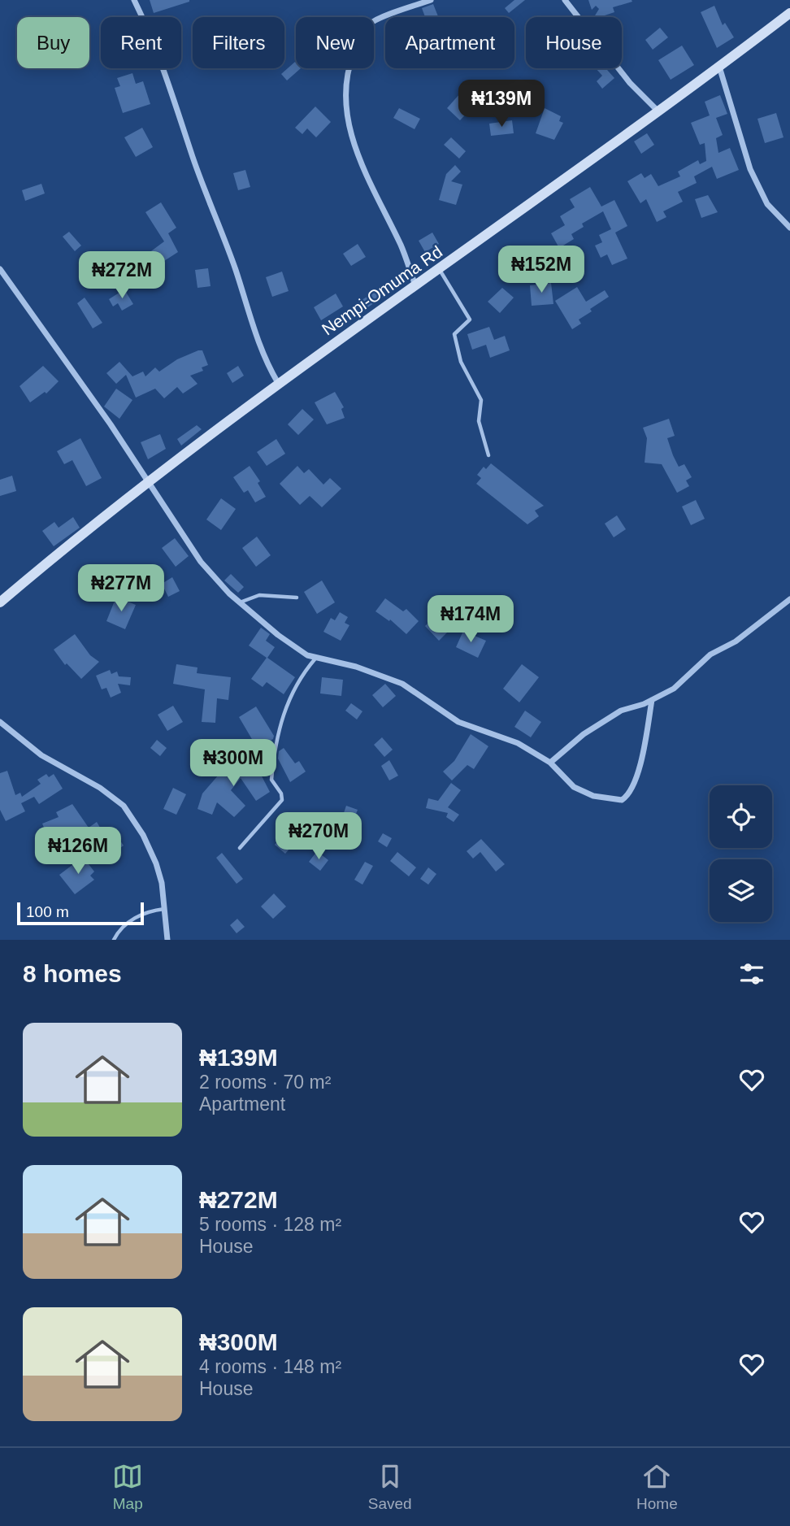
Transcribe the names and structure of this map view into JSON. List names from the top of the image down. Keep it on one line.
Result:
{"streets":{"street":["Nempi-Omuma Rd"]},"scale_bar":"100 m","page":{"chip":["Buy","Rent","Filters","New","Apartment","House"],"price":["₦139M","₦152M","₦272M","₦277M","₦174M","₦300M","₦270M","₦126M"],"scale":"100 m","heading":"8 homes","list":[{"name":"₦139M","note":"2 rooms · 70 m² · Apartment"},{"name":"₦272M","note":"5 rooms · 128 m² · House"},{"name":"₦300M","note":"4 rooms · 148 m² · House"}],"tabs":["Map","Saved","Home"]}}
